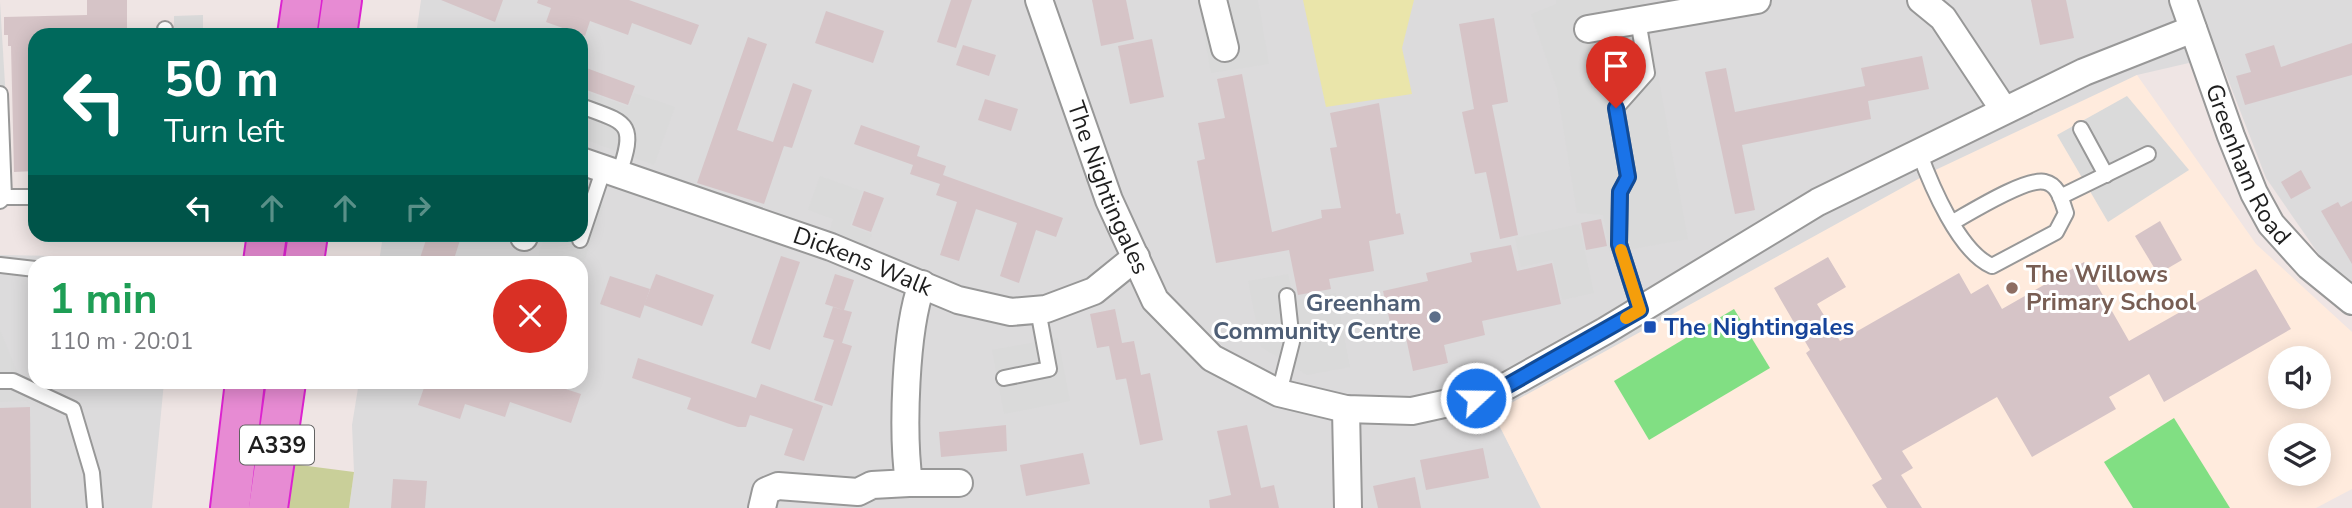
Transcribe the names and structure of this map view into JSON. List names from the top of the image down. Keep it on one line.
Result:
{"streets":{"highway":["A339"],"street":["Greenham Road","The Nightingales","Dickens Walk"]},"crossings":[["Greenham Road","The Nightingales"],["The Nightingales","Dickens Walk"]],"places":{"other":["The Willows Primary School","Greenham Community Centre"],"transit":["The Nightingales"]},"page":{"turn":["50 m","Turn left"],"heading":["1 min","110 m · 20:01"]}}
